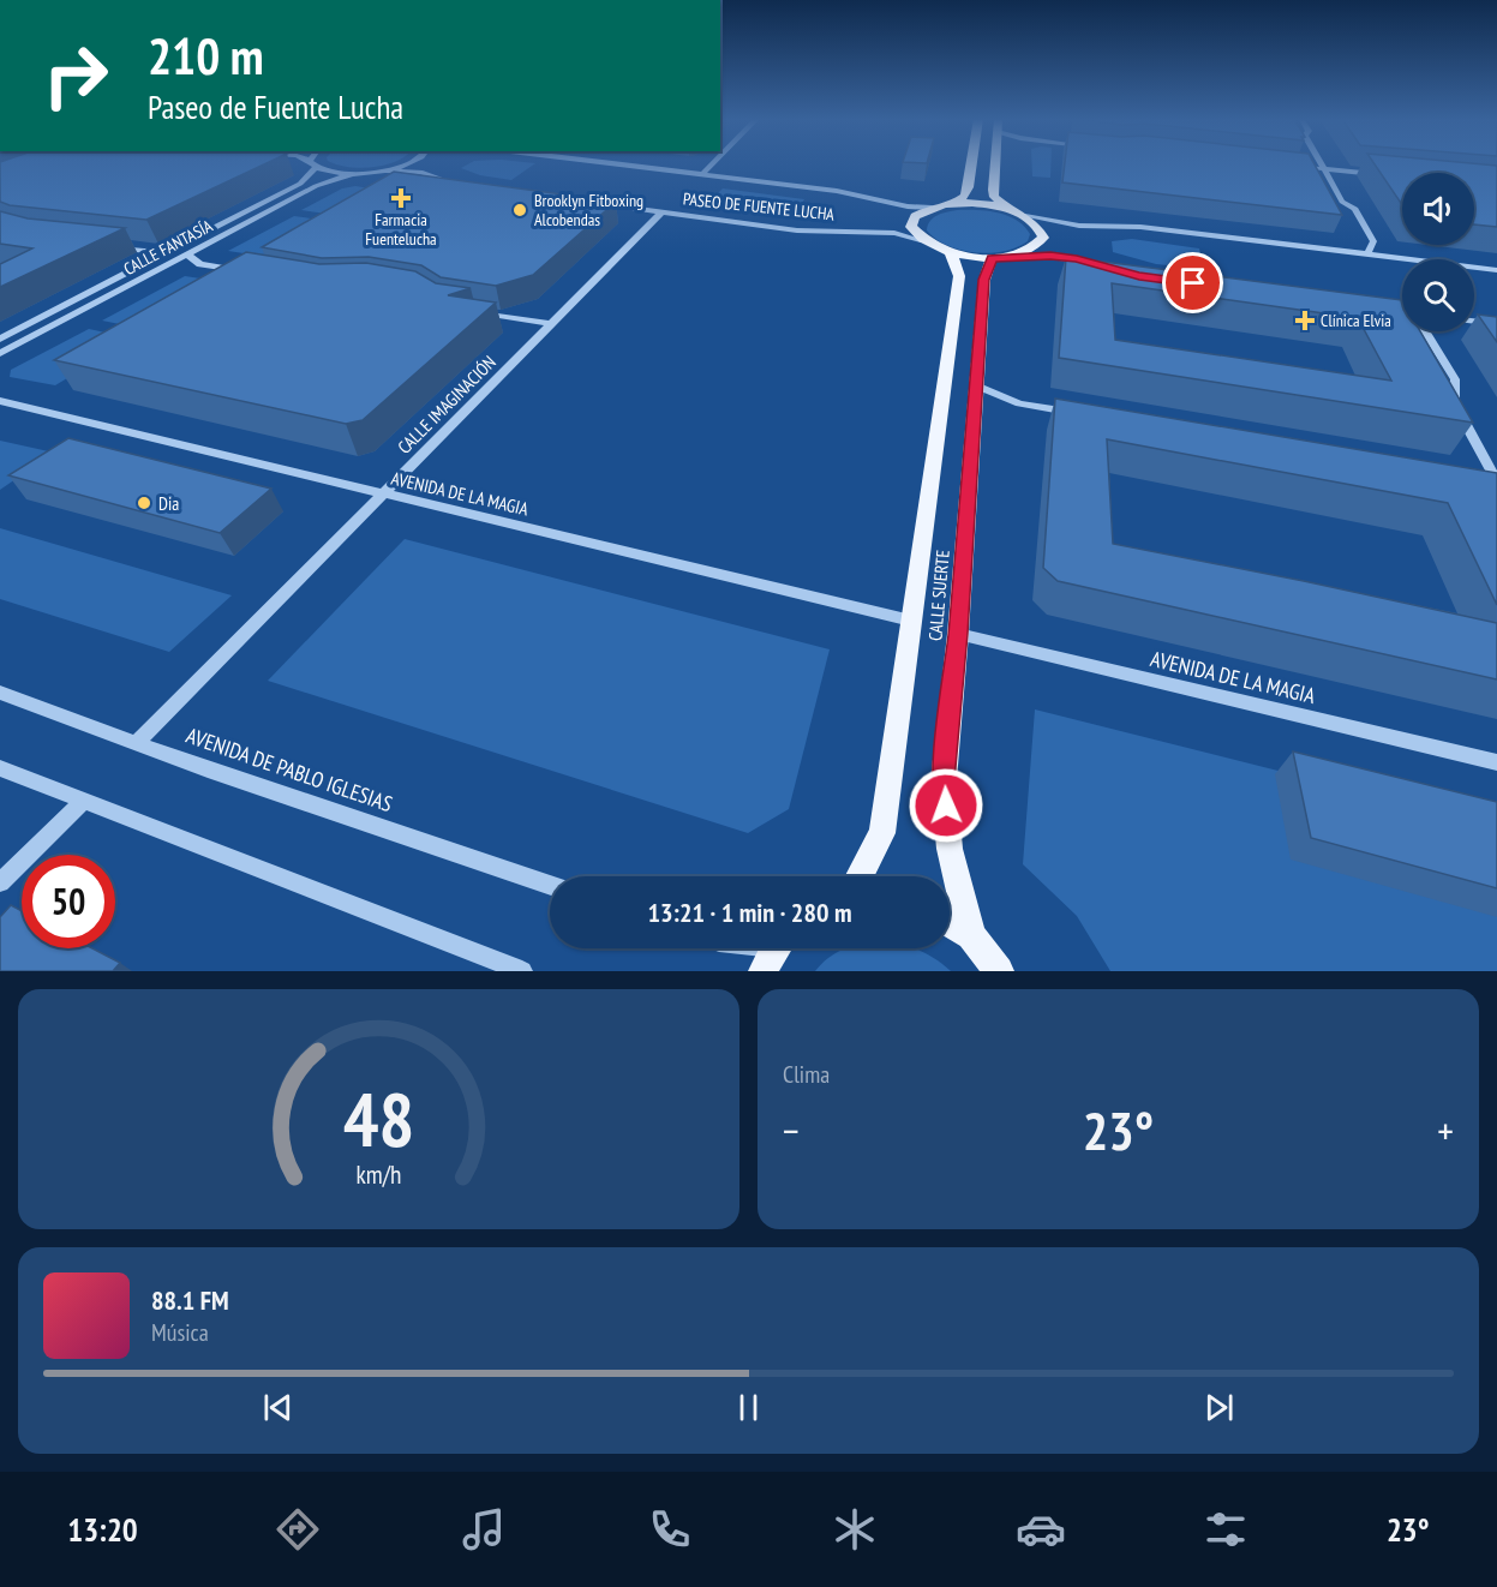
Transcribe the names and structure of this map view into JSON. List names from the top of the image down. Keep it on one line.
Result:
{"streets":{"main road":["CALLE SUERTE"],"street":["PASEO DE FUENTE LUCHA","CALLE FANTASÍA","CALLE IMAGINACIÓN","AVENIDA DE LA MAGIA","AVENIDA DE PABLO IGLESIAS"]},"crossings":[["PASEO DE FUENTE LUCHA","CALLE IMAGINACIÓN"],["CALLE IMAGINACIÓN","AVENIDA DE LA MAGIA"],["CALLE IMAGINACIÓN","AVENIDA DE PABLO IGLESIAS"],["AVENIDA DE LA MAGIA","CALLE SUERTE"]],"places":{"health":["Farmacia Fuentelucha","Clínica Elvia"],"other":["Brooklyn Fitboxing Alcobendas","Dia"]},"page":{"turn":["210 m","Paseo de Fuente Lucha"],"limit":"50","trip":"13:21 · 1 min · 280 m","tile":"Clima","heat":["−","23°","+"],"song":["88.1 FM","Música"],"tabs":["13:20","23°"],"gauge":["48","km/h"]}}
